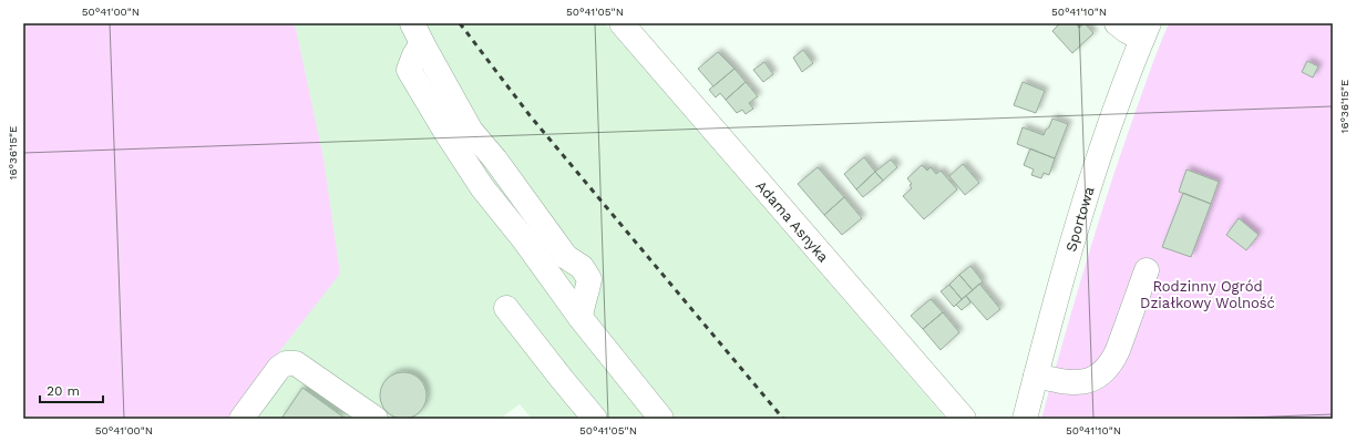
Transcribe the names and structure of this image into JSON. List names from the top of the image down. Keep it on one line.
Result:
{"streets":{"street":["Sportowa","Adama Asnyka"]},"parks":["Rodzinny Ogród Działkowy Wolność"],"scale_bar":"20 m","coordinates":["50°41'00\"N","50°41'05\"N","50°41'10\"N","16°36'15\"E"]}
